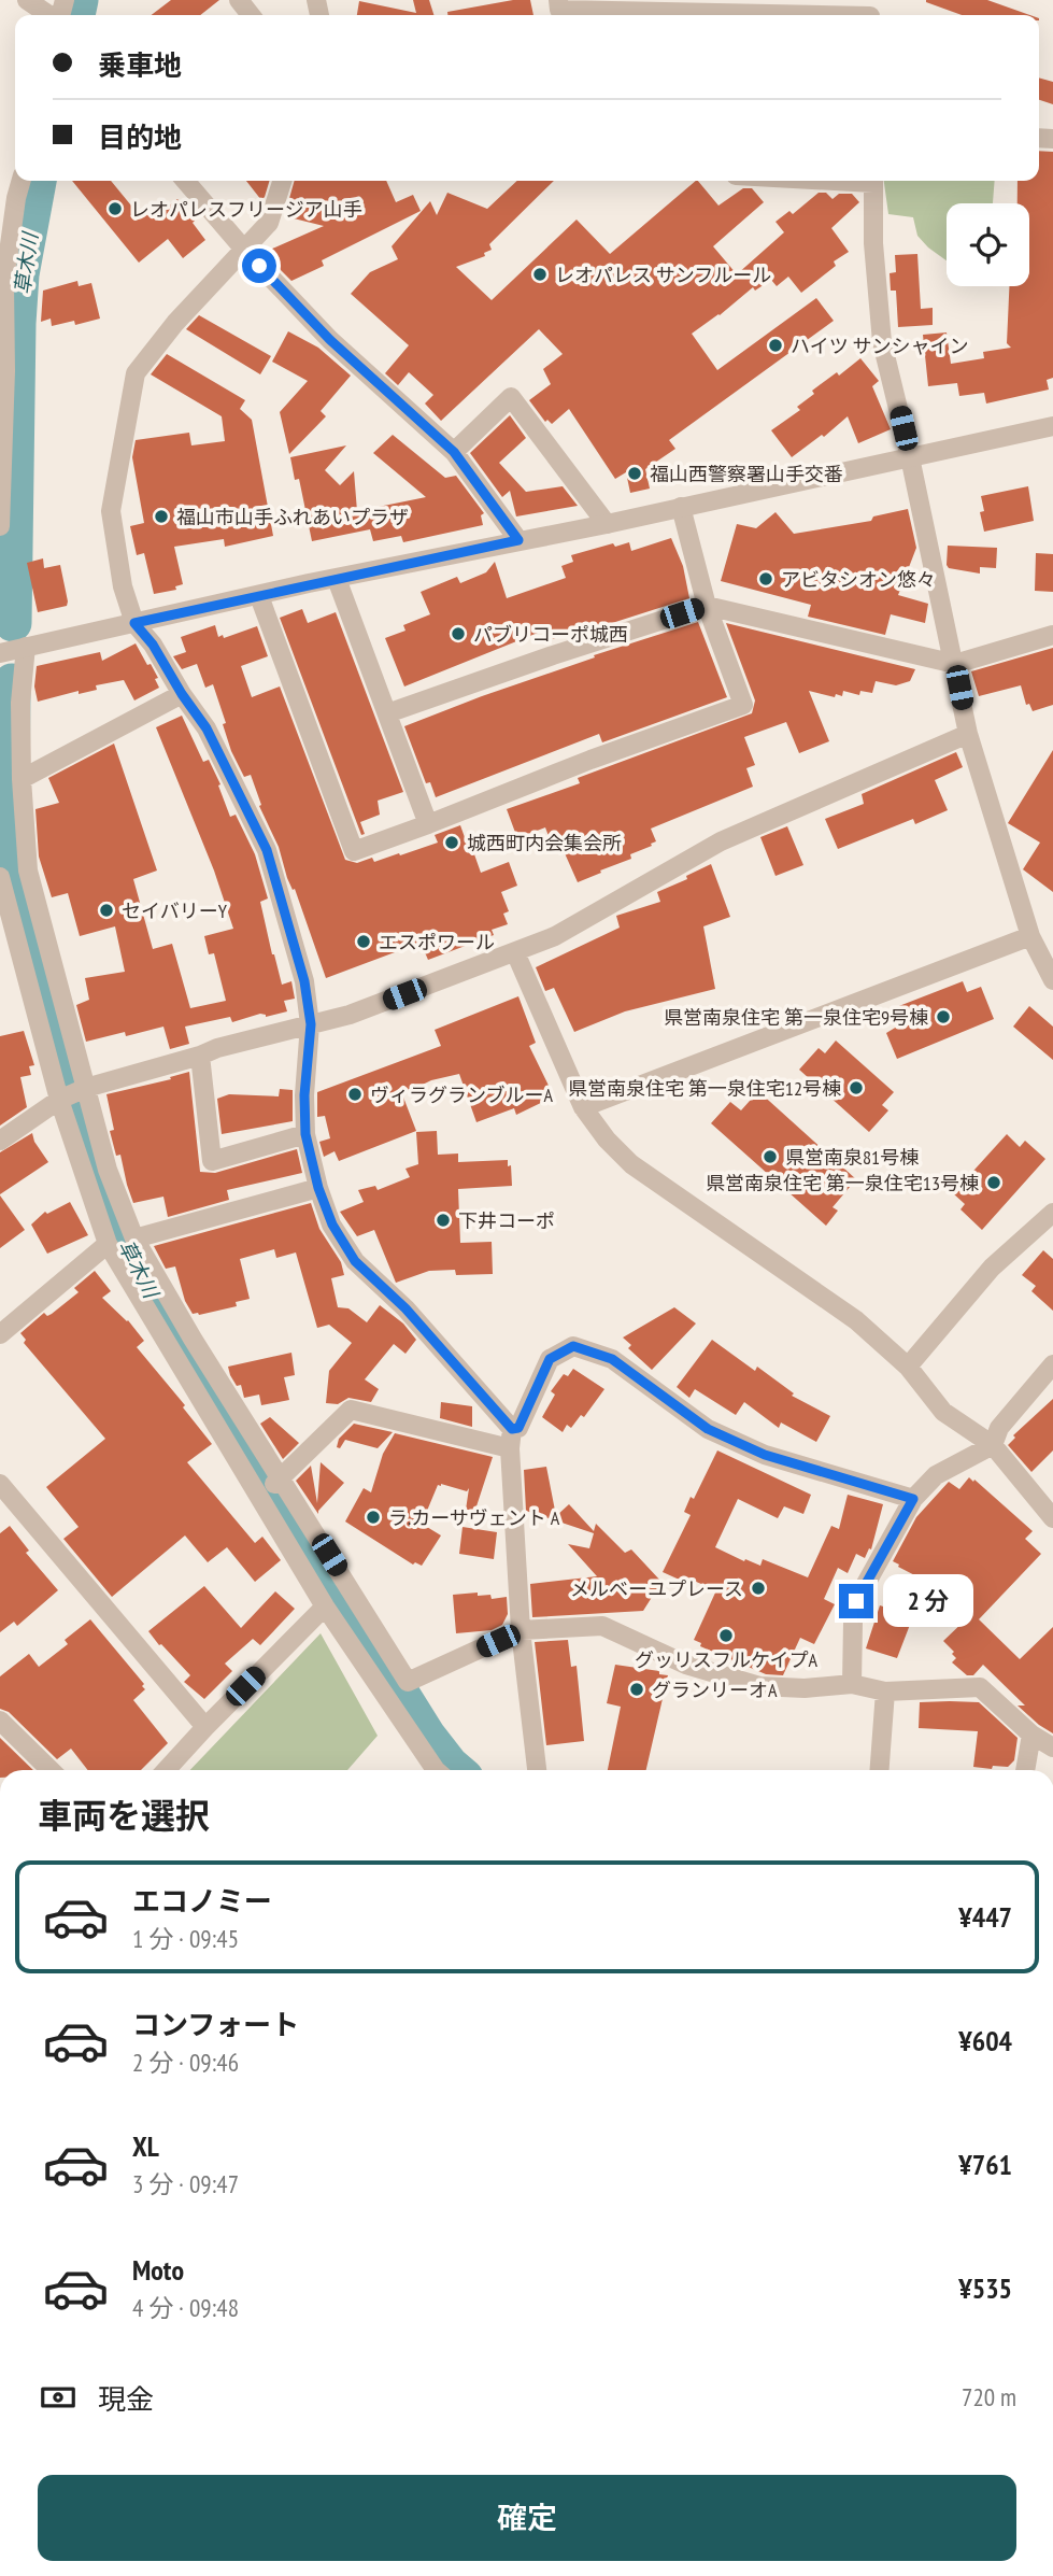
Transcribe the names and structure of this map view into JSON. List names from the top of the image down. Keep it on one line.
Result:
{"water":["草木川"],"places":["レオパレスフリージア山手","レオパレス サンフルール","ハイツ サンシャイン","福山西警察署山手交番","福山市山手ふれあいプラザ","アビタシオン悠々","パブリコーポ城西","城西町内会集会所","セイバリーY","エスポワール","県営南泉住宅 第一泉住宅9号棟","県営南泉住宅 第一泉住宅12号棟","ヴィラグランブルーA","県営南泉81号棟","県営南泉住宅 第一泉住宅13号棟","下井コーポ","ラ.カーサヴェント A","メルベーユプレース","グッリスフルケイプA","グランリーオA"],"page":{"banner":["乗車地","目的地"],"bubble":"2 分","heading":"車両を選択","list":[{"name":"エコノミー","note":"1 分 · 09:45","value":"¥447"},{"name":"コンフォート","note":"2 分 · 09:46","value":"¥604"},{"name":"XL","note":"3 分 · 09:47","value":"¥761"},{"name":"Moto","note":"4 分 · 09:48","value":"¥535"}],"pay":["現金","720 m"],"buttons":"確定"}}
